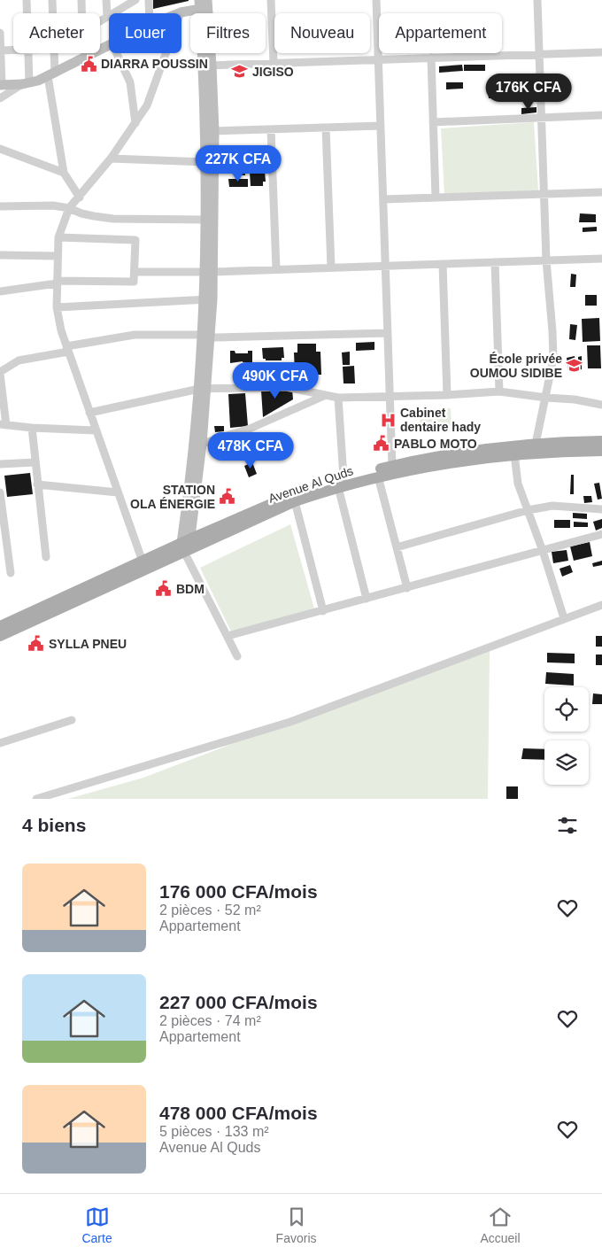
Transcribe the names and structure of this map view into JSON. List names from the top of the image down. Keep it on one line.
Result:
{"streets":{"main road":["Avenue Al Quds"]},"places":{"public building":["DIARRA POUSSIN","PABLO MOTO","STATION OLA ÉNERGIE","BDM","SYLLA PNEU"],"school or university":["JIGISO","École privée OUMOU SIDIBE"],"hospital":["Cabinet dentaire hady"]},"page":{"chip":["Acheter","Louer","Filtres","Nouveau","Appartement"],"price":["176K CFA","227K CFA","490K CFA","478K CFA"],"heading":"4 biens","list":[{"name":"176 000 CFA/mois","note":"2 pièces · 52 m² · Appartement"},{"name":"227 000 CFA/mois","note":"2 pièces · 74 m² · Appartement"},{"name":"478 000 CFA/mois","note":"5 pièces · 133 m² · Avenue Al Quds"}],"tabs":["Carte","Favoris","Accueil"]}}
